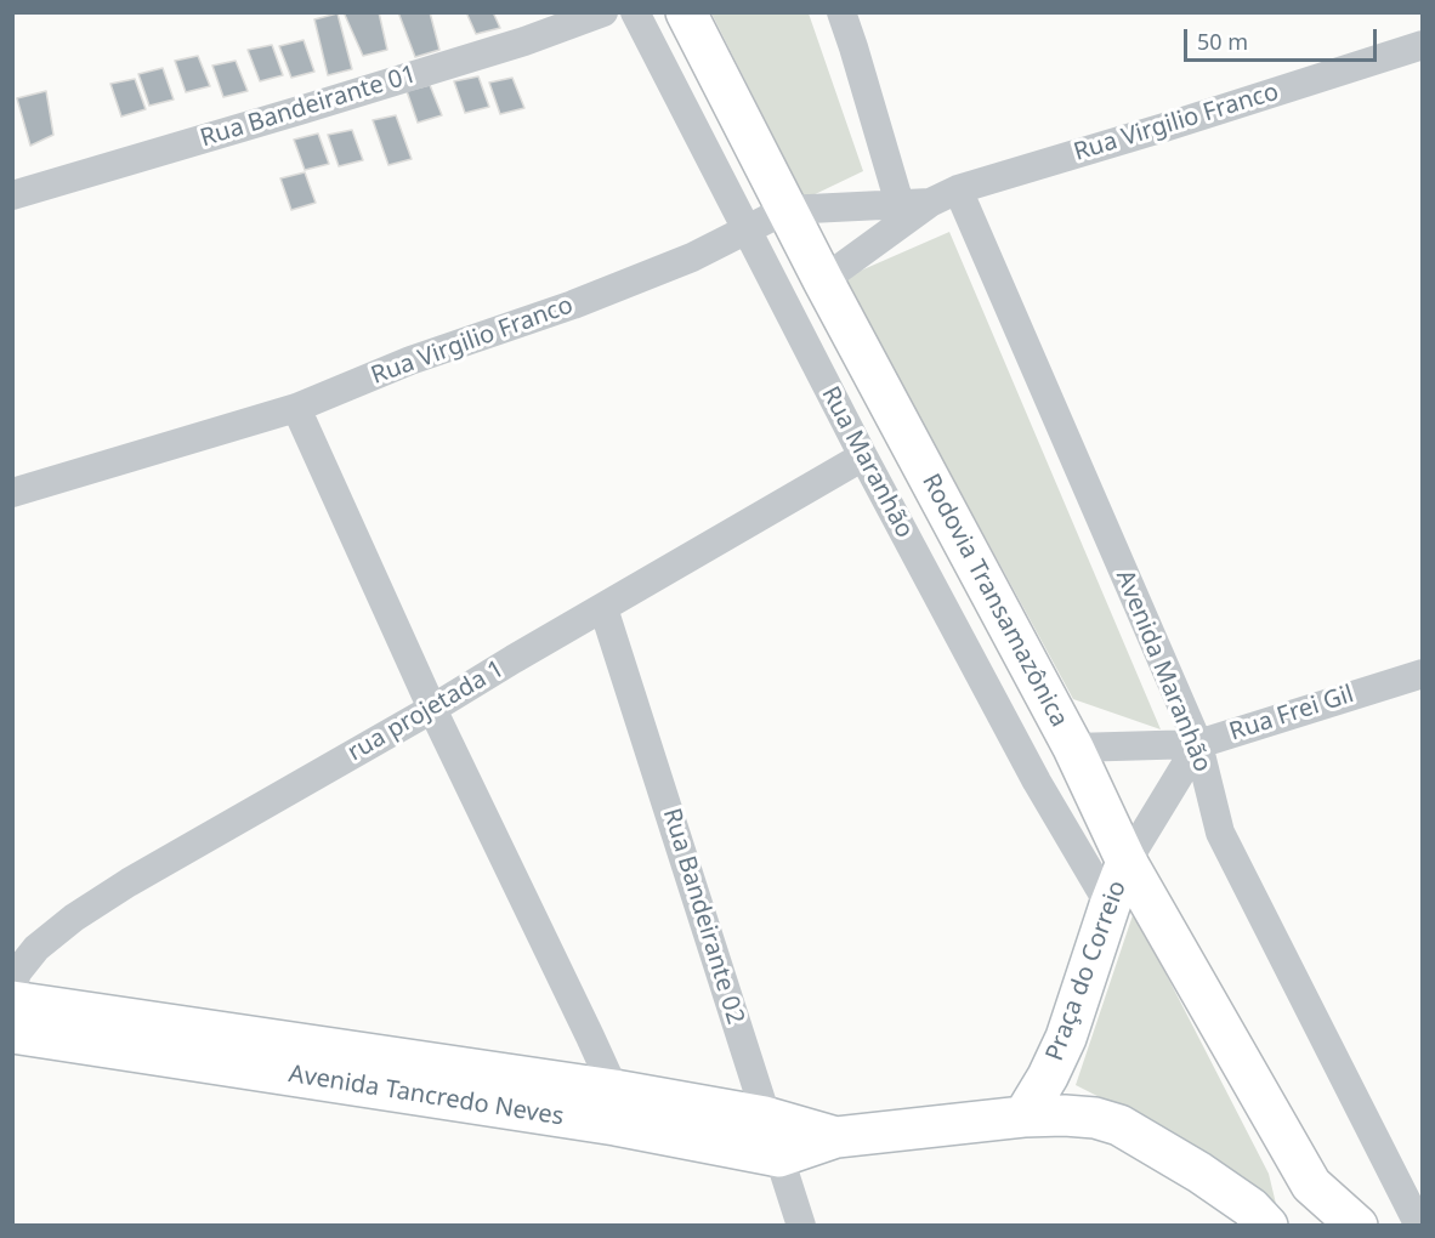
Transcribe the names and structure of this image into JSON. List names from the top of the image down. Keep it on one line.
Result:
{"streets":{"main road":["Rodovia Transamazônica","Praça do Correio","Avenida Tancredo Neves"],"street":["Rua Bandeirante 01","Rua Virgilio Franco","Rua Maranhão","Avenida Maranhão","rua projetada 1","Rua Frei Gil","Rua Bandeirante 02"]},"crossings":[["Rua Virgilio Franco","Rua Maranhão"],["Rua Virgilio Franco","Rodovia Transamazônica"],["Rua Virgilio Franco","Avenida Maranhão"],["Rua Maranhão","rua projetada 1"],["Rua Maranhão","Praça do Correio"],["Rodovia Transamazônica","Rua Frei Gil"],["Rodovia Transamazônica","Praça do Correio"],["Avenida Maranhão","Rua Frei Gil"],["rua projetada 1","Rua Bandeirante 02"],["Rua Bandeirante 02","Avenida Tancredo Neves"],["Praça do Correio","Avenida Tancredo Neves"]],"scale_bar":"50 m"}
